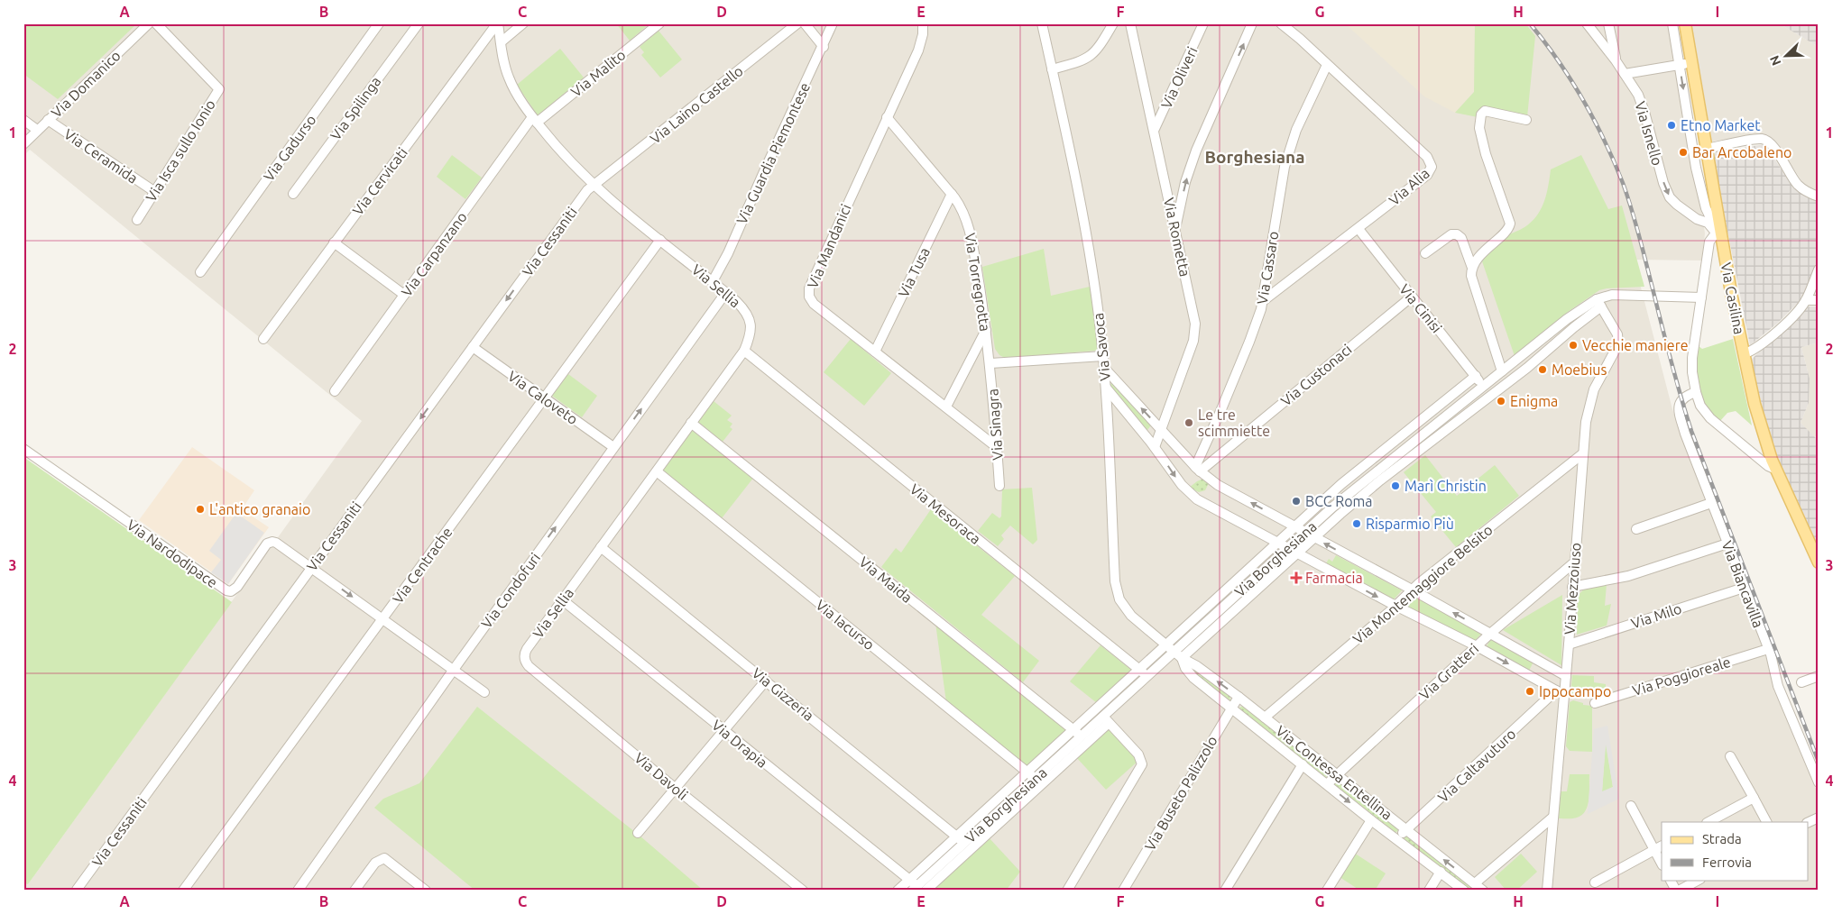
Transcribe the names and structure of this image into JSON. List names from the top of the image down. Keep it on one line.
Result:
{"streets":{"main road":["Via Casilina"],"street":["Via Malito","Via Oliveri","Via Domanico","Via Laino Castello","Via Spilinga","Via Isnello","Via Gadurso","Via Isca sullo Ionio","Via Guardia Piemontese","Via Ceramida","Via Cervicati","Via Alia","Via Rometta","Via Cessaniti","Via Mandanici","Via Carpanzano","Via Cassaro","Via Tusa","Via Torregrotta","Via Sellia","Via Cinisi","Via Savoca","Via Custonaci","Via Caloveto","Via Sinagra","Via Mesoraca","Via Nardodipace","Via Borghesiana","Via Centrache","Via Maida","Via Montemaggiore Belsito","Via Biancavilla","Via Mezzoiuso","Via Condofuri","Via Milo","Via Iacurso","Via Gratteri","Via Poggioreale","Via Gizzeria","Via Drapia","Via Caltavuturo","Via Contessa Entellina","Via Davoli","Via Buseto Palizzolo"]},"crossings":[["Via Malito","Via Carpanzano"],["Via Malito","Via Sellia"],["Via Oliveri","Via Rometta"],["Via Domanico","Via Ceramida"],["Via Laino Castello","Via Cessaniti"],["Via Laino Castello","Via Sellia"],["Via Isnello","Via Casilina"],["Via Isca sullo Ionio","Via Ceramida"],["Via Guardia Piemontese","Via Sellia"],["Via Cervicati","Via Sellia"],["Via Alia","Via Cassaro"],["Via Alia","Via Cinisi"],["Via Cessaniti","Via Sellia"],["Via Cessaniti","Via Caloveto"],["Via Cessaniti","Via Nardodipace"],["Via Mandanici","Via Tusa"],["Via Mandanici","Via Torregrotta"],["Via Mandanici","Via Sinagra"],["Via Carpanzano","Via Sellia"],["Via Cassaro","Via Custonaci"],["Via Tusa","Via Torregrotta"],["Via Torregrotta","Via Sinagra"],["Via Sellia","Via Mesoraca"],["Via Sellia","Via Centrache"],["Via Sellia","Via Maida"],["Via Sellia","Via Condofuri"],["Via Sellia","Via Iacurso"],["Via Sellia","Via Gizzeria"],["Via Sellia","Via Drapia"],["Via Sellia","Via Davoli"],["Via Cinisi","Via Custonaci"],["Via Cinisi","Via Borghesiana"],["Via Savoca","Via Borghesiana"],["Via Savoca","Via Contessa Entellina"],["Via Caloveto","Via Centrache"],["Via Caloveto","Via Condofuri"],["Via Mesoraca","Via Borghesiana"],["Via Nardodipace","Via Centrache"],["Via Nardodipace","Via Condofuri"],["Via Borghesiana","Via Maida"],["Via Borghesiana","Via Mezzoiuso"],["Via Borghesiana","Via Iacurso"],["Via Borghesiana","Via Gizzeria"],["Via Borghesiana","Via Drapia"],["Via Borghesiana","Via Contessa Entellina"],["Via Montemaggiore Belsito","Via Mezzoiuso"],["Via Montemaggiore Belsito","Via Contessa Entellina"],["Via Biancavilla","Via Milo"],["Via Biancavilla","Via Poggioreale"],["Via Mezzoiuso","Via Milo"],["Via Mezzoiuso","Via Gratteri"],["Via Mezzoiuso","Via Caltavuturo"],["Via Gratteri","Via Contessa Entellina"],["Via Caltavuturo","Via Contessa Entellina"],["Via Contessa Entellina","Via Buseto Palizzolo"]],"one_way":["Via Isnello","Via Cessaniti","Via Condofuri"],"districts":["Borghesiana"],"places":{"other":["Etno Market","Bar Arcobaleno","Vecchie maniere","Moebius","Enigma","Le tre scimmiette","Marì Christin","BCC Roma","L'antico granaio","Risparmio Più","Ippocampo"],"health":["Farmacia"]},"legend":["Strada","Ferrovia"],"north":"bottom left","grid":{"columns":["A","B","C","D","E","F","G","H","I"],"rows":["1","2","3","4"]}}
